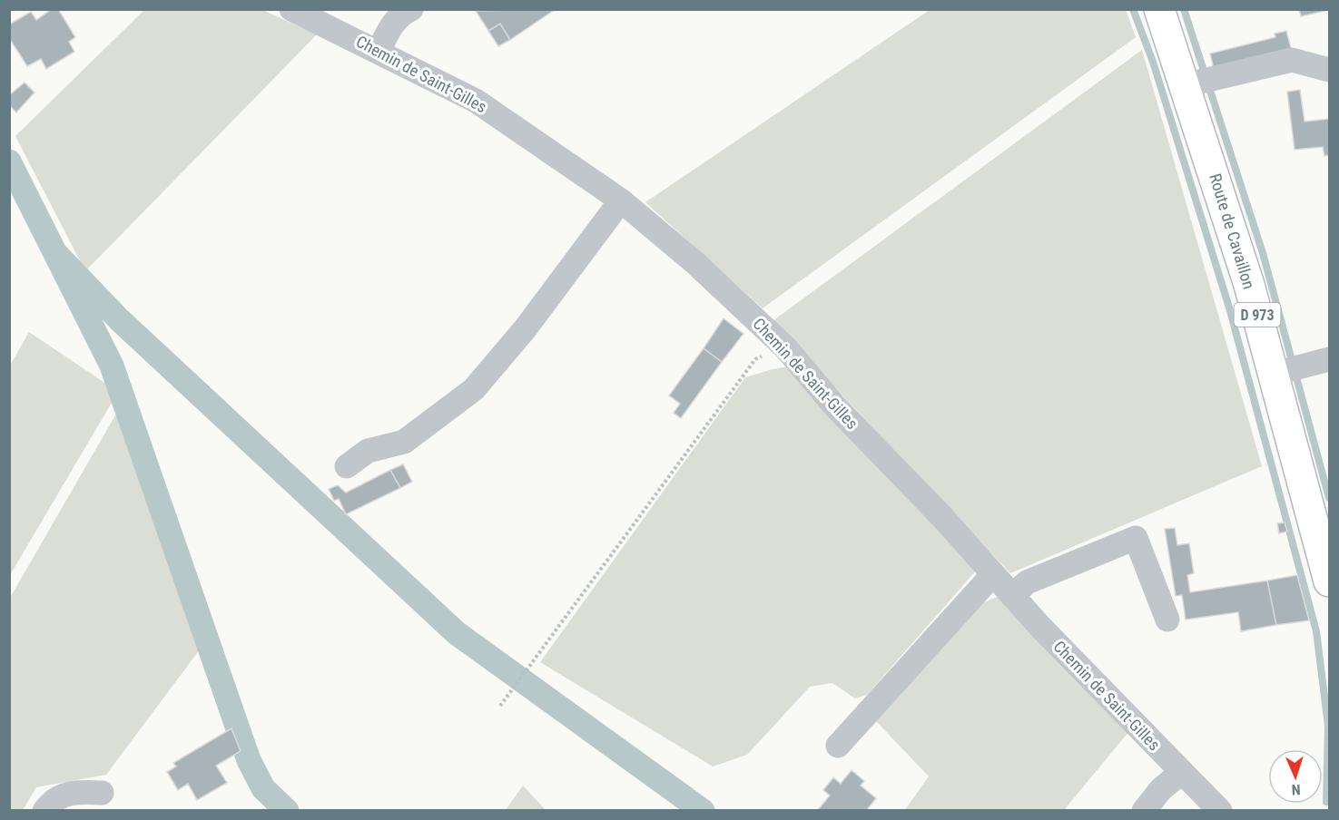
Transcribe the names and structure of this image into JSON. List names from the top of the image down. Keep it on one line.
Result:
{"streets":{"main road":["Route de Cavaillon","D 973"],"street":["Chemin de Saint-Gilles"]},"north":"bottom"}
